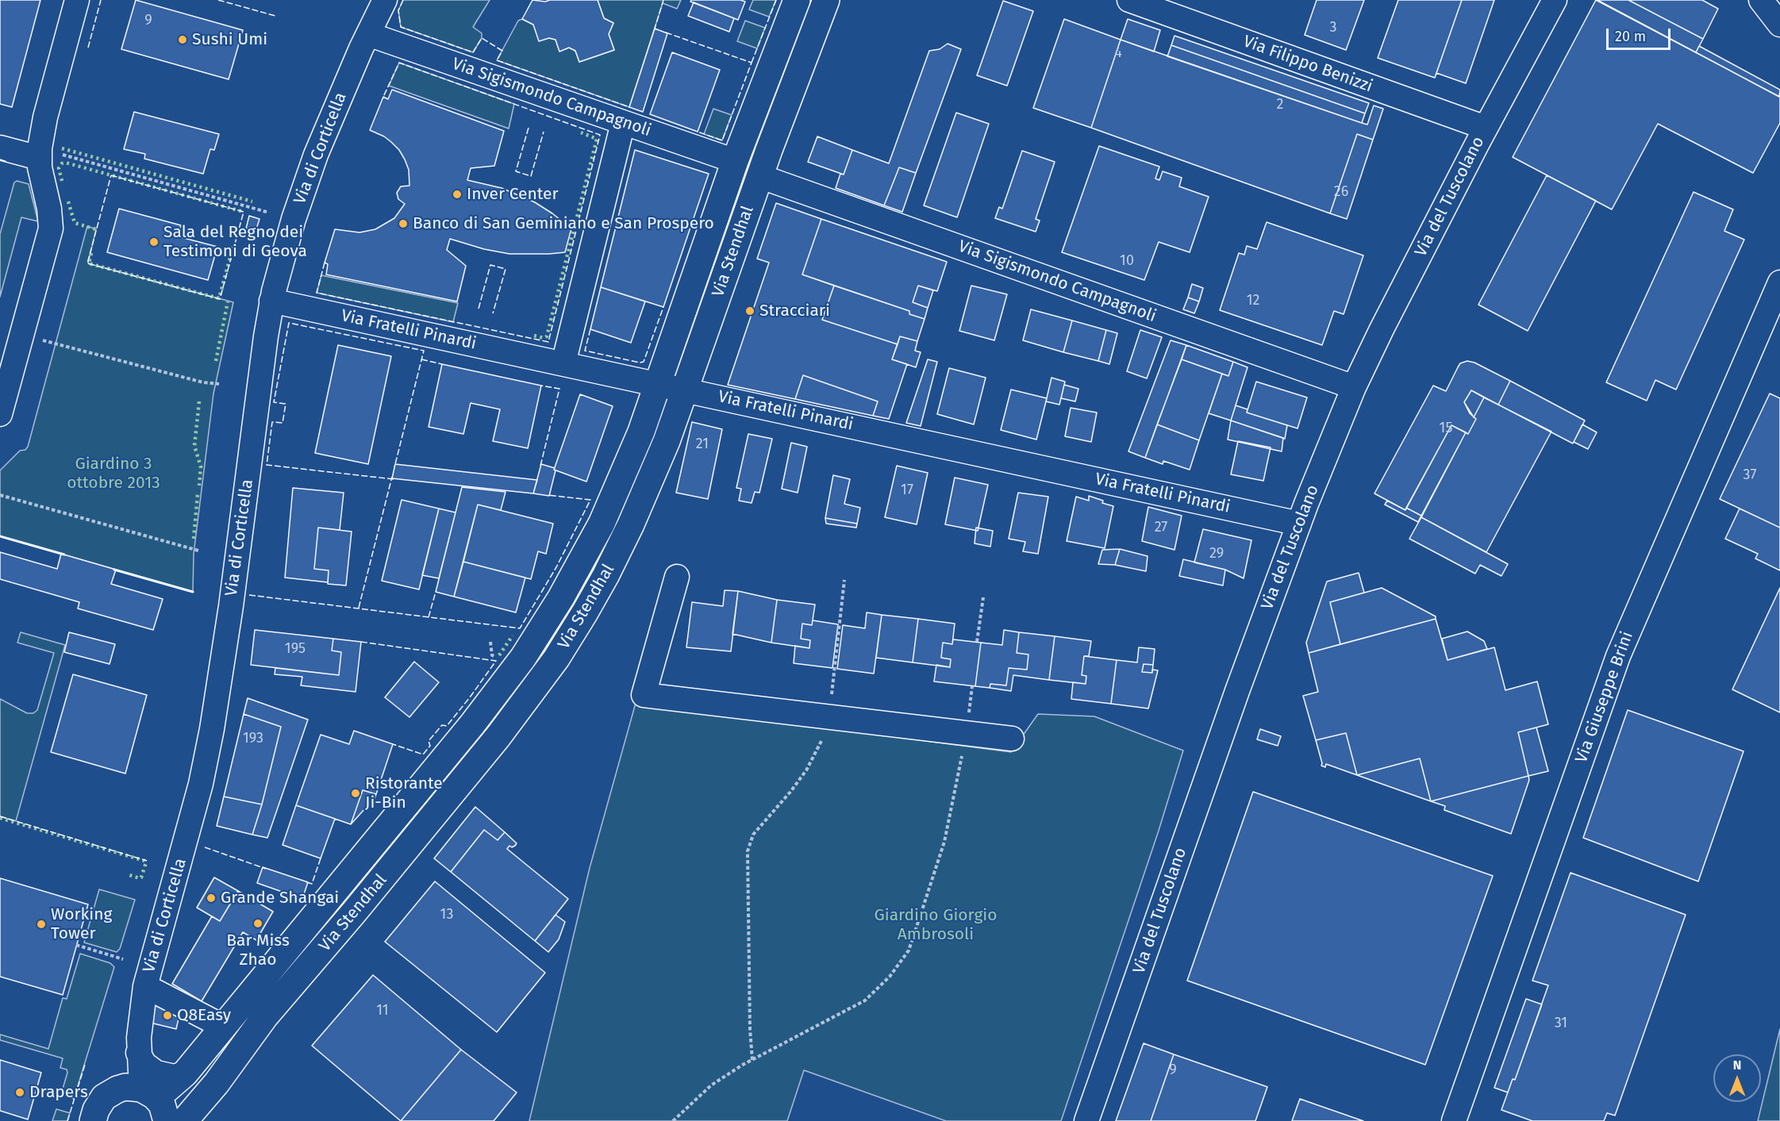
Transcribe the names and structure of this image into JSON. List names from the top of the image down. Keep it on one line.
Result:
{"streets":{"main road":["Via Stendhal"],"street":["Via Filippo Benizzi","Via Sigismondo Campagnoli","Via di Corticella","Via del Tuscolano","Via Fratelli Pinardi","Via Giuseppe Brini"]},"crossings":[["Via Filippo Benizzi","Via del Tuscolano"],["Via Sigismondo Campagnoli","Via di Corticella"],["Via Sigismondo Campagnoli","Via del Tuscolano"],["Via Sigismondo Campagnoli","Via Stendhal"],["Via di Corticella","Via Stendhal"],["Via di Corticella","Via Fratelli Pinardi"],["Via del Tuscolano","Via Fratelli Pinardi"],["Via Stendhal","Via Fratelli Pinardi"]],"parks":["Giardino 3 ottobre 2013","Giardino Giorgio Ambrosoli"],"places":["Sushi Umi","Inver Center","Banco di San Geminiano e San Prospero","Sala del Regno dei Testimoni di Geova","Stracciari","Ristorante Ji-Bin","Grande Shangai","Bar Miss Zhao","Working Tower","Q8Easy","Drapers"],"house_numbers":["9","3","4","2","26","10","12","15","21","37","17","27","29","195","193","13","11","31","9"],"scale_bar":"20 m","north":"top"}
